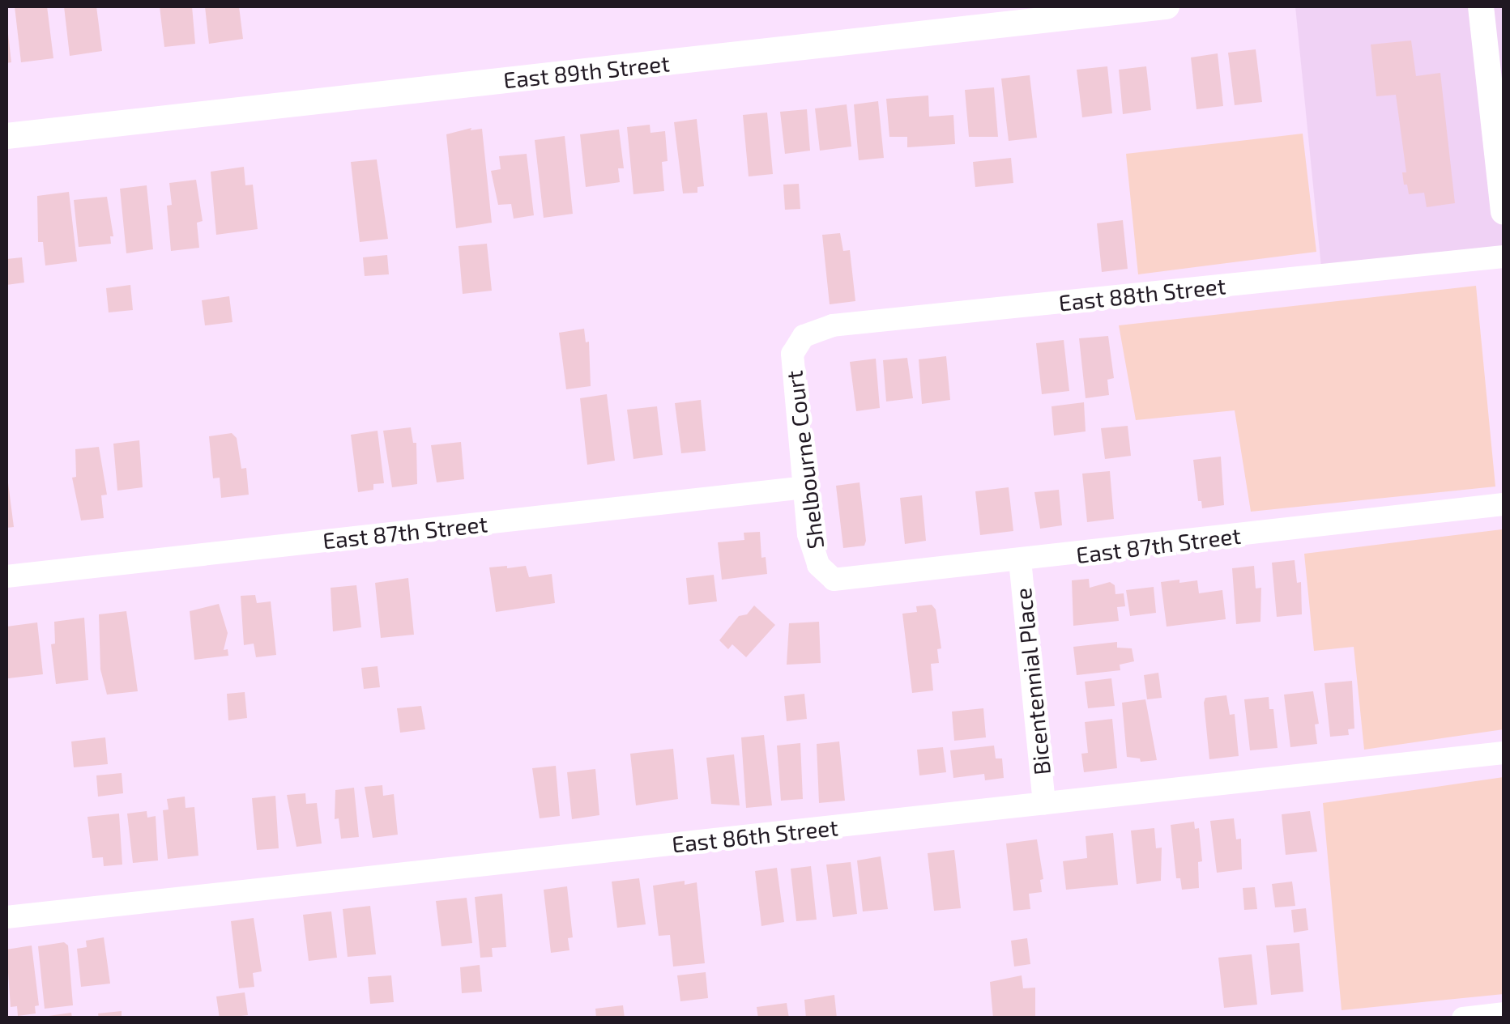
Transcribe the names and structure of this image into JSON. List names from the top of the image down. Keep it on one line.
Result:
{"streets":{"street":["East 89th Street","East 88th Street","Shelbourne Court","East 87th Street","Bicentennial Place","East 86th Street"]},"crossings":[["East 88th Street","Shelbourne Court"],["Shelbourne Court","East 87th Street"],["East 87th Street","Bicentennial Place"],["Bicentennial Place","East 86th Street"]]}
